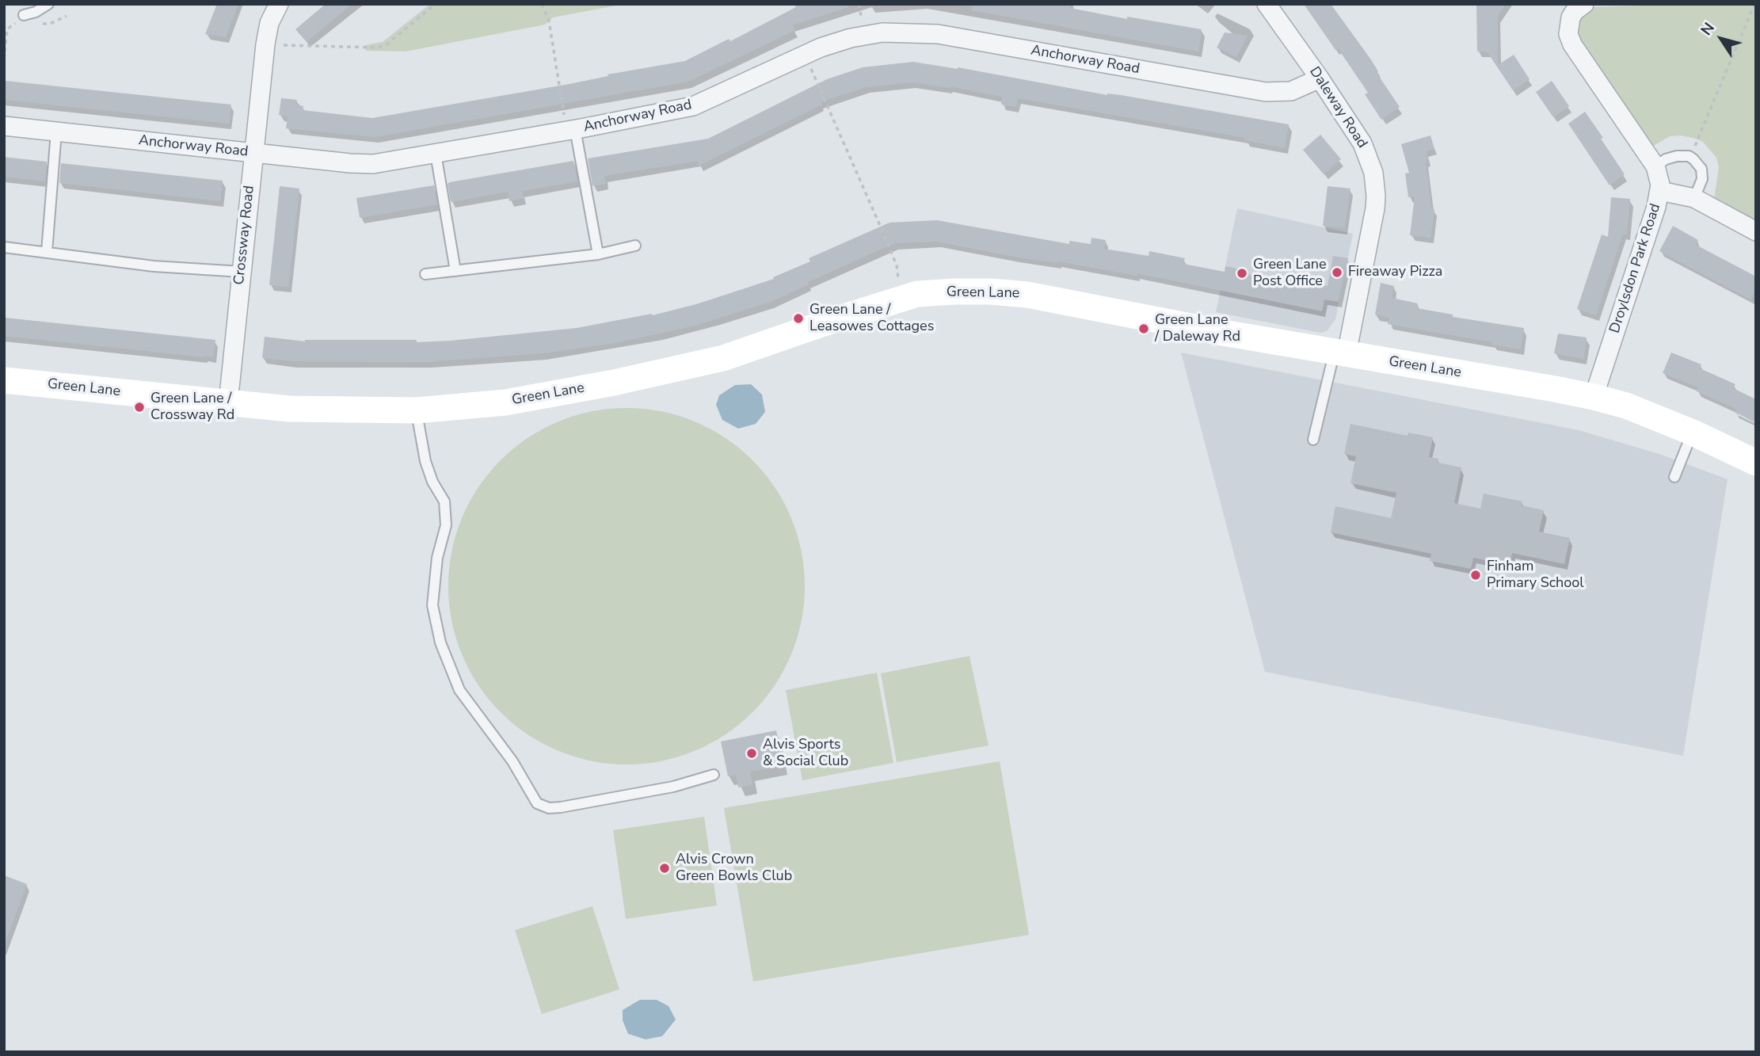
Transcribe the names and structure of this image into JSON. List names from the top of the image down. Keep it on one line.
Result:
{"streets":{"street":["Anchorway Road","Daleway Road","Crossway Road","Droylsdon Park Road","Green Lane"]},"crossings":[["Anchorway Road","Daleway Road"],["Anchorway Road","Crossway Road"],["Daleway Road","Green Lane"],["Crossway Road","Green Lane"],["Droylsdon Park Road","Green Lane"]],"places":["Fireaway Pizza","Green Lane Post Office","Green Lane / Leasowes Cottages","Green Lane / Daleway Rd","Green Lane / Crossway Rd","Finham Primary School","Alvis Sports & Social Club","Alvis Crown Green Bowls Club"],"north":"top left"}
